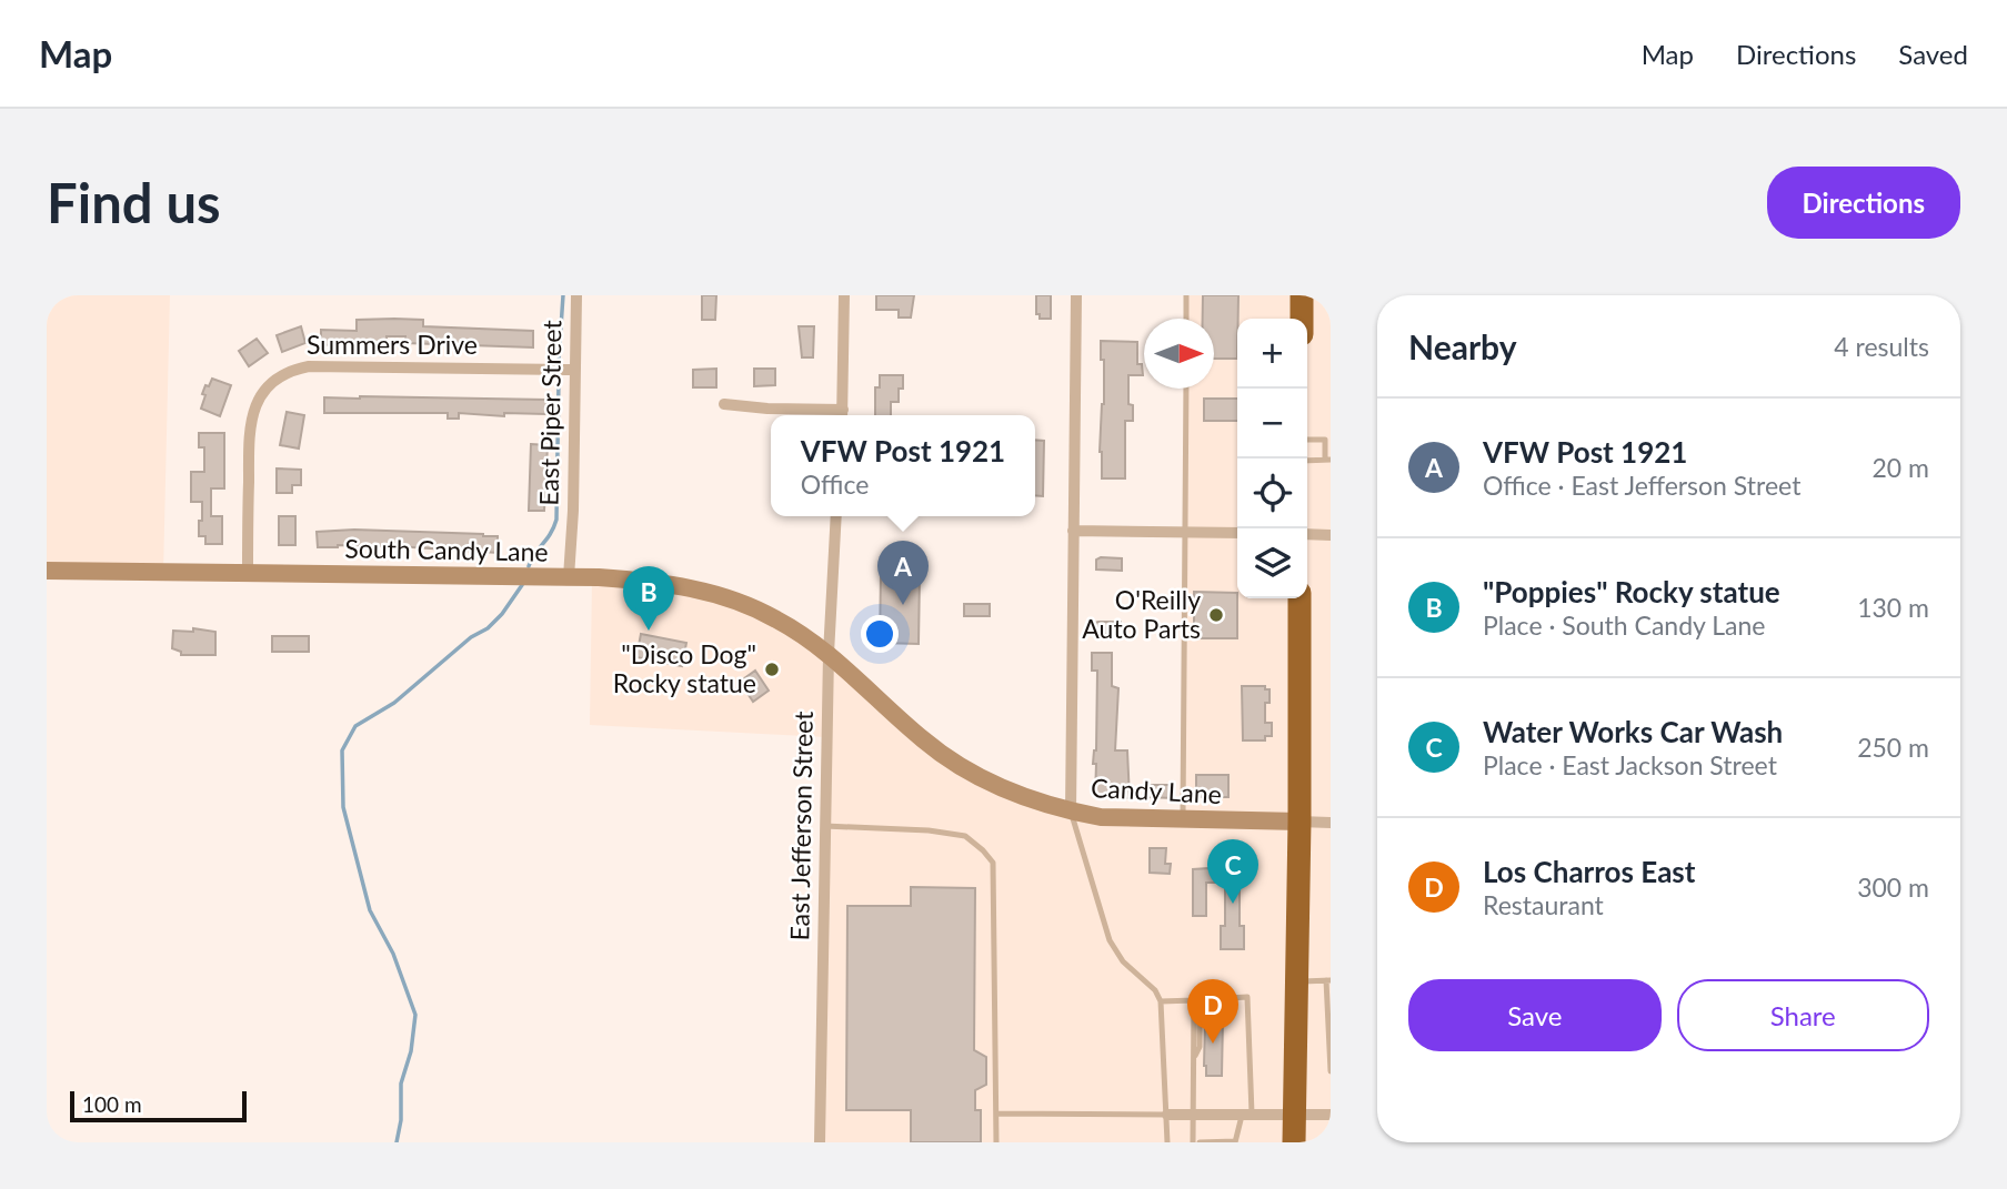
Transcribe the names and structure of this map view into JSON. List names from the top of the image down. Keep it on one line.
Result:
{"streets":{"main road":["South Candy Lane","Candy Lane"],"street":["Summers Drive","East Piper Street","East Jefferson Street"]},"crossings":[["Summers Drive","East Piper Street"],["Summers Drive","South Candy Lane"],["East Piper Street","South Candy Lane"],["South Candy Lane","Candy Lane"],["South Candy Lane","East Jefferson Street"],["Candy Lane","East Jefferson Street"]],"places":["O'Reilly Auto Parts","\"Disco Dog\" Rocky statue"],"scale_bar":"100 m","north":"right","page":{"header":"Map","nav":["Map","Directions","Saved"],"buttons":["Directions",["Save","Share"]],"title":"Find us","heading":["Nearby","4 results"],"map_buttons":["+","−"],"list":[{"mark":"A","name":"VFW Post 1921","note":"Office · East Jefferson Street","value":"20 m"},{"mark":"B","name":"\"Poppies\" Rocky statue","note":"Place · South Candy Lane","value":"130 m"},{"mark":"C","name":"Water Works Car Wash","note":"Place · East Jackson Street","value":"250 m"},{"mark":"D","name":"Los Charros East","note":"Restaurant","value":"300 m"}],"popup":["VFW Post 1921","Office"],"pins":["A","B","C","D"],"scale":"100 m"}}
